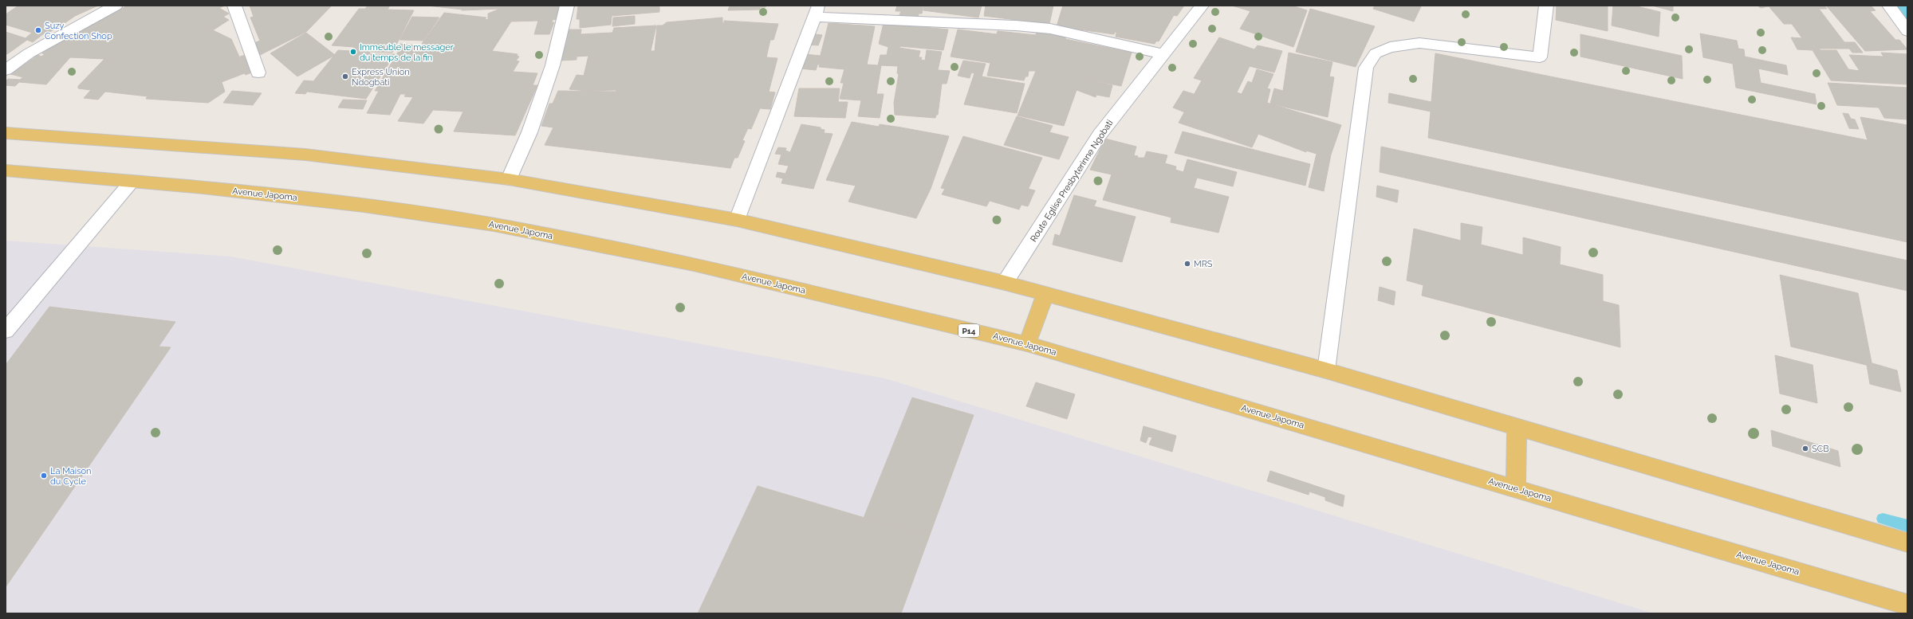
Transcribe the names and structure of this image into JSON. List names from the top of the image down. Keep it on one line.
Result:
{"streets":{"main road":["Avenue Japoma","P14"],"street":["Route Eglise Presbyterinne Ngobati"]},"places":["Suzy Confection Shop","Immeuble le messager du temps de la fin","Express Union Ndogbati","MRS","SCB","La Maison du Cycle"]}
